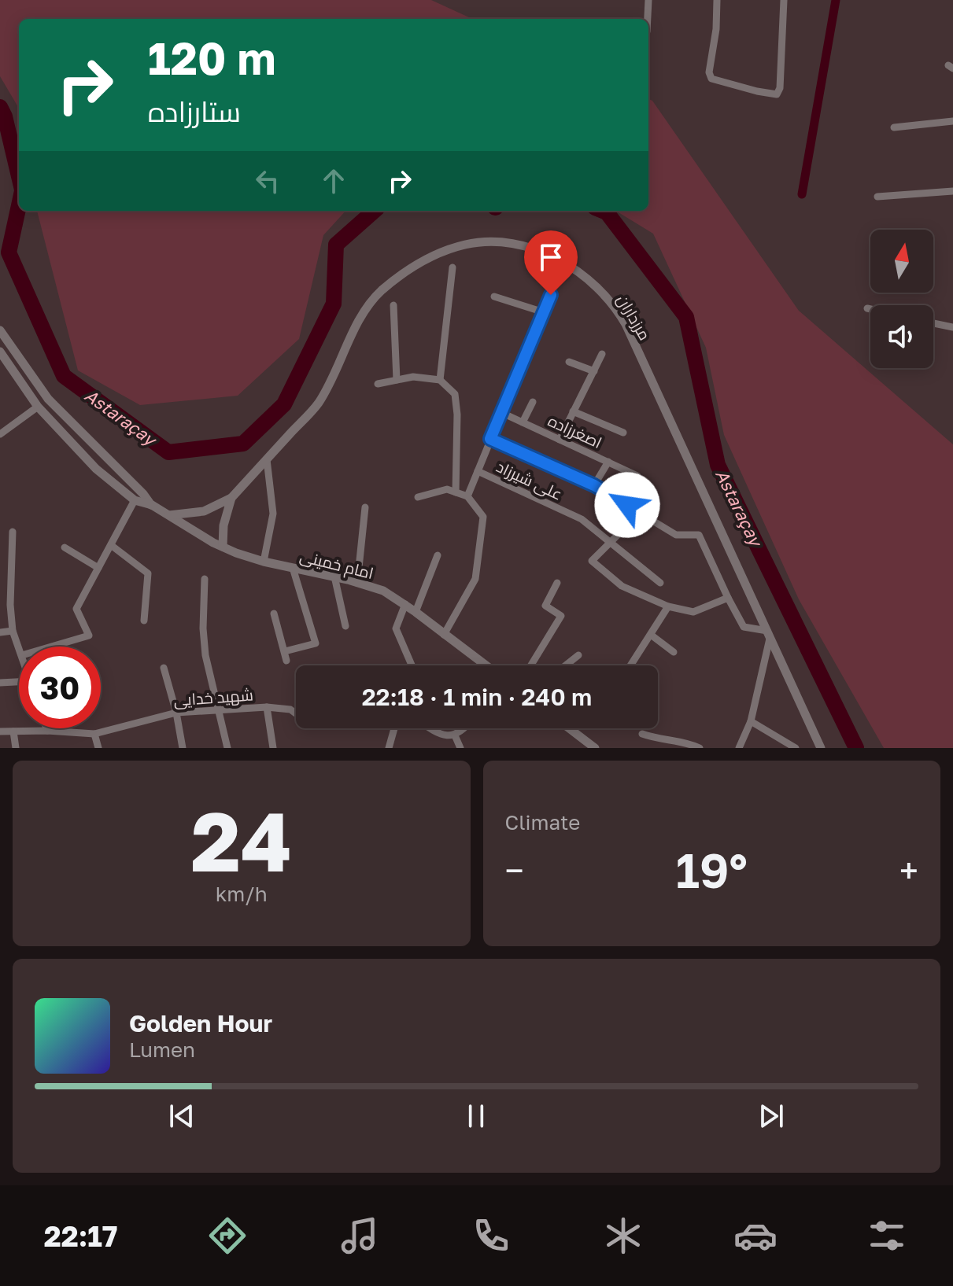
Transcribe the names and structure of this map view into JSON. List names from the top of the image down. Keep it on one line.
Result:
{"streets":{"street":["مرزداران","اصغرزاده","علی شیرزاد","امام خمینی","شهید خدایی"]},"crossings":[["مرزداران","امام خمینی"]],"water":["Astaraçay"],"north":"top","page":{"turn":["120 m","ستارزاده"],"limit":"30","trip":"22:18 · 1 min · 240 m","tile":[["24","km/h"],"Climate"],"heat":["−","19°","+"],"song":["Golden Hour","Lumen"],"tabs":"22:17"}}
